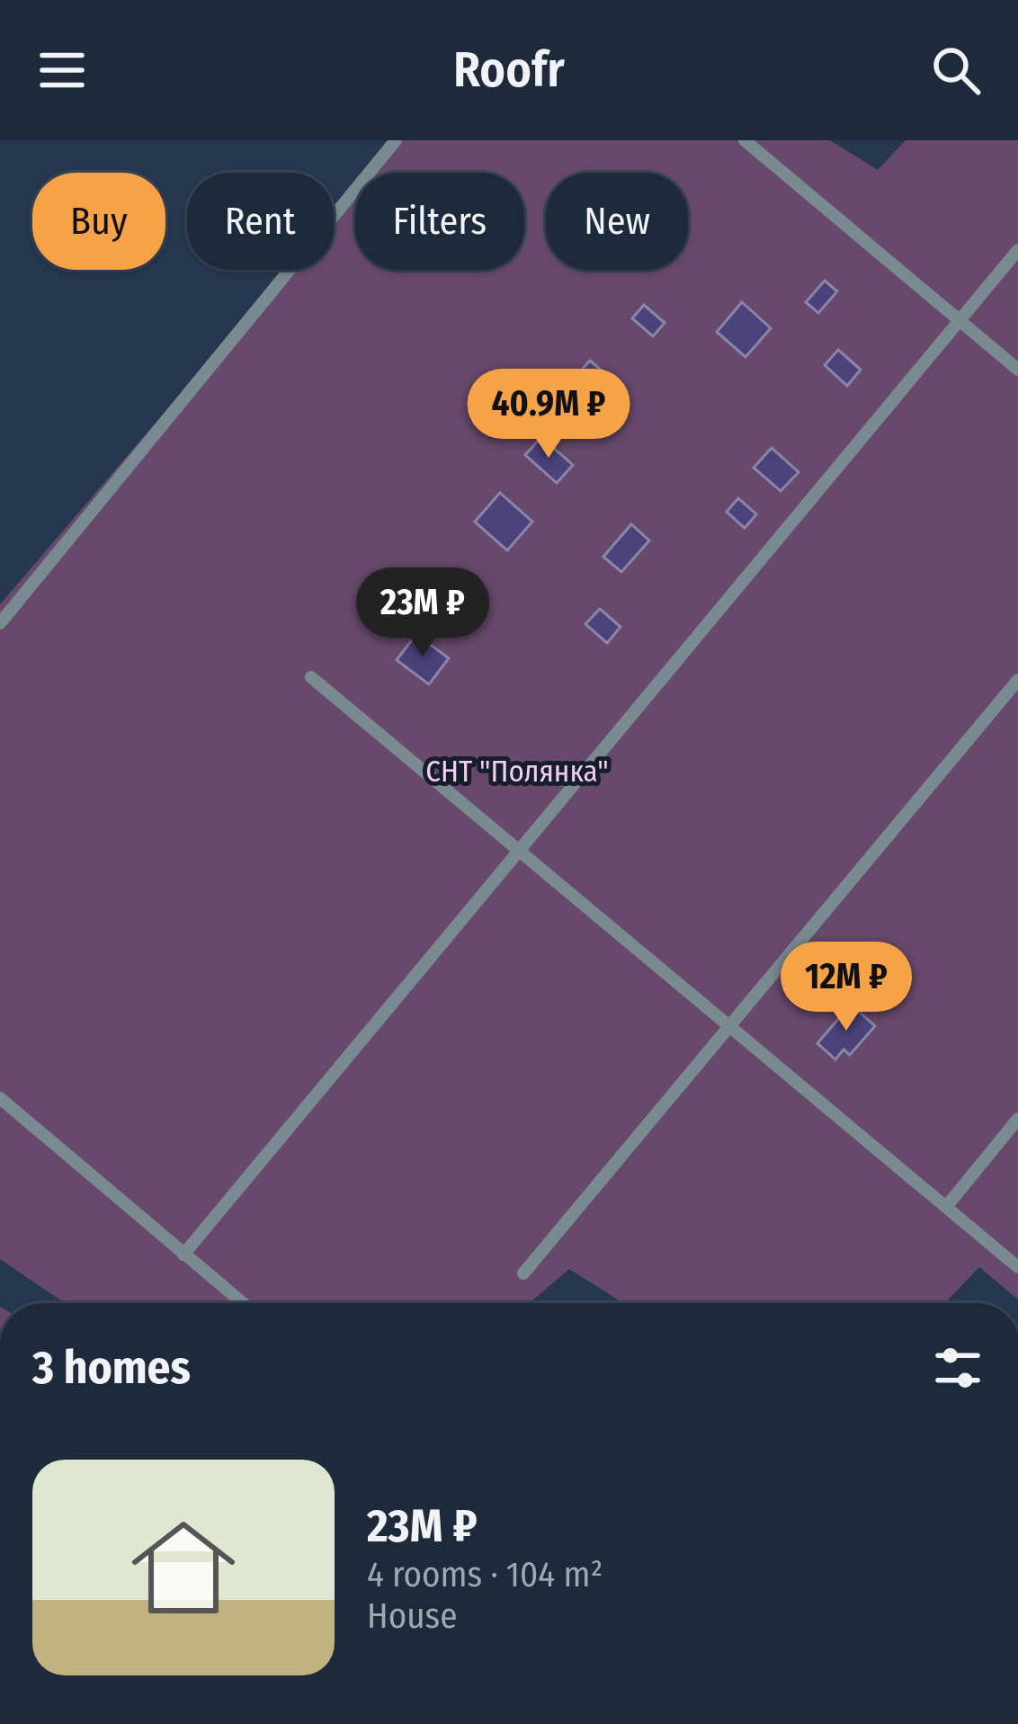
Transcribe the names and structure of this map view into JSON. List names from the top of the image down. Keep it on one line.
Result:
{"parks":["СНТ \"Полянка\""],"page":{"header":"Roofr","chip":["Buy","Rent","Filters","New"],"price":["40.9M ₽","23M ₽","12M ₽"],"heading":"3 homes","list":[{"name":"23M ₽","note":"4 rooms · 104 m² · House"}]}}
